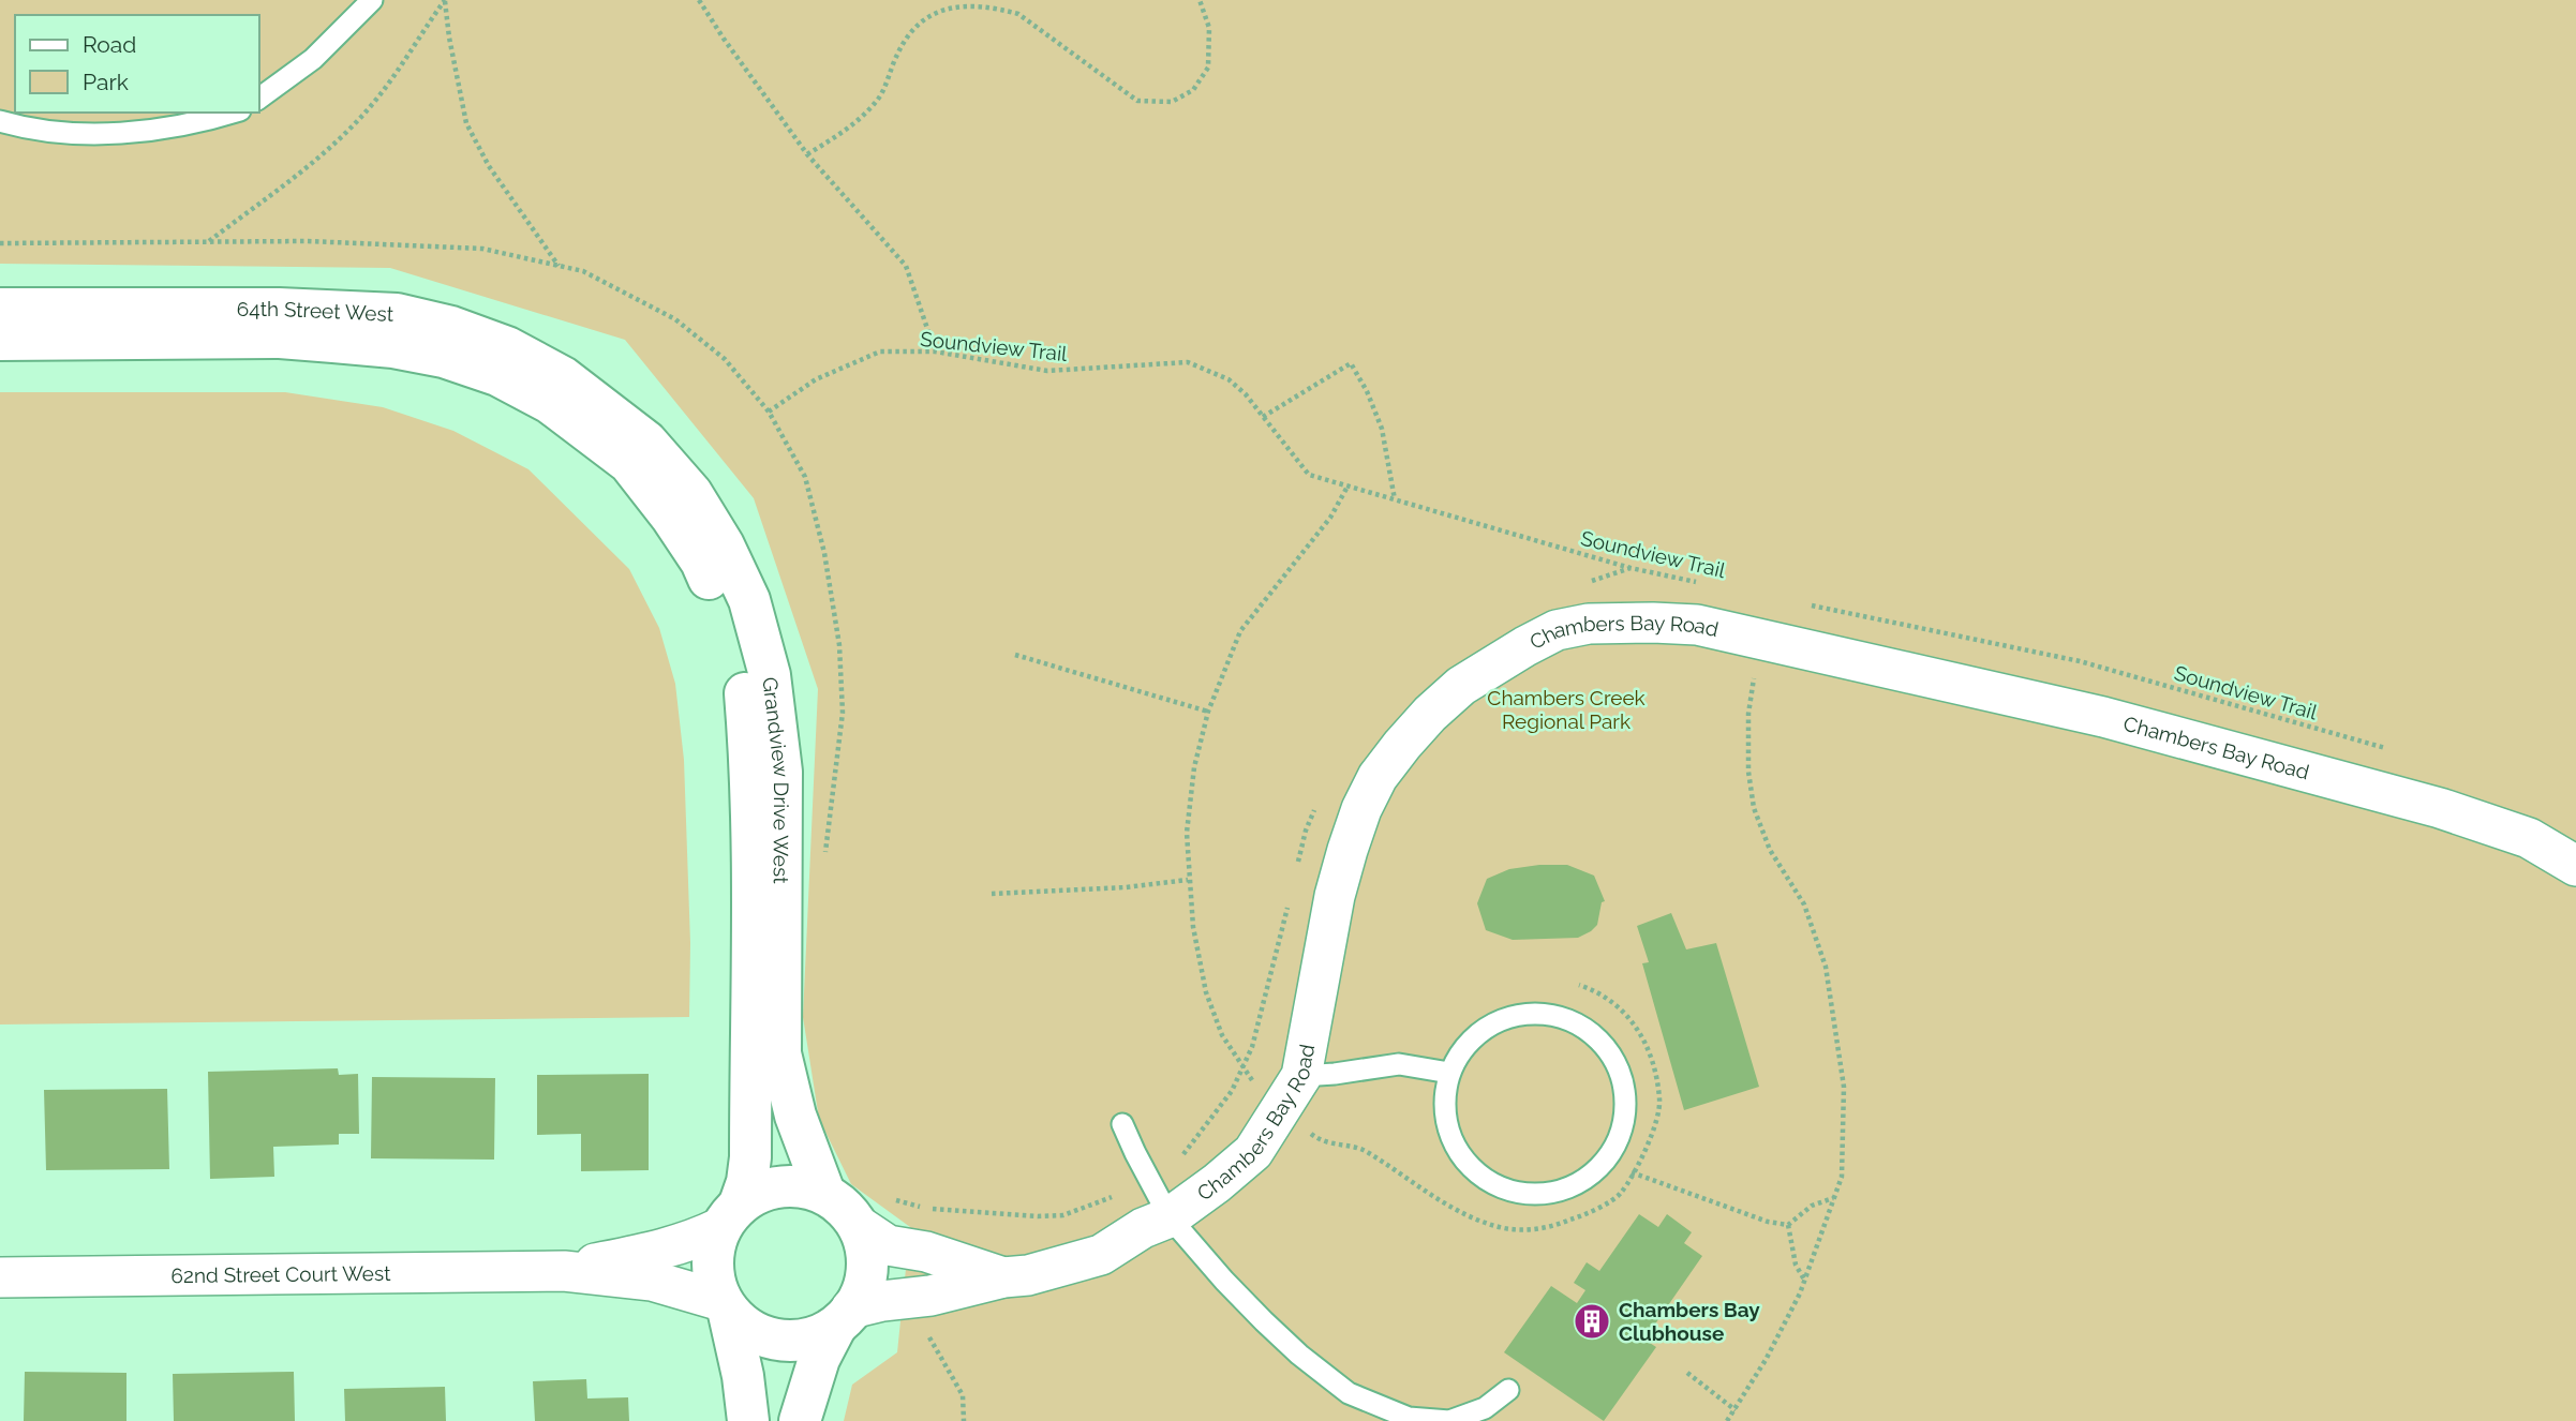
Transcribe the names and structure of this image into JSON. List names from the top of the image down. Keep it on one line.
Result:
{"streets":{"street":["64th Street West","Chambers Bay Road","Grandview Drive West","62nd Street Court West"],"path":["Soundview Trail"]},"crossings":[["64th Street West","Grandview Drive West"],["Chambers Bay Road","Grandview Drive West"],["Chambers Bay Road","62nd Street Court West"],["Grandview Drive West","62nd Street Court West"]],"parks":["Chambers Creek Regional Park"],"places":{"building":["Chambers Bay Clubhouse"]},"legend":["Road","Park"]}
